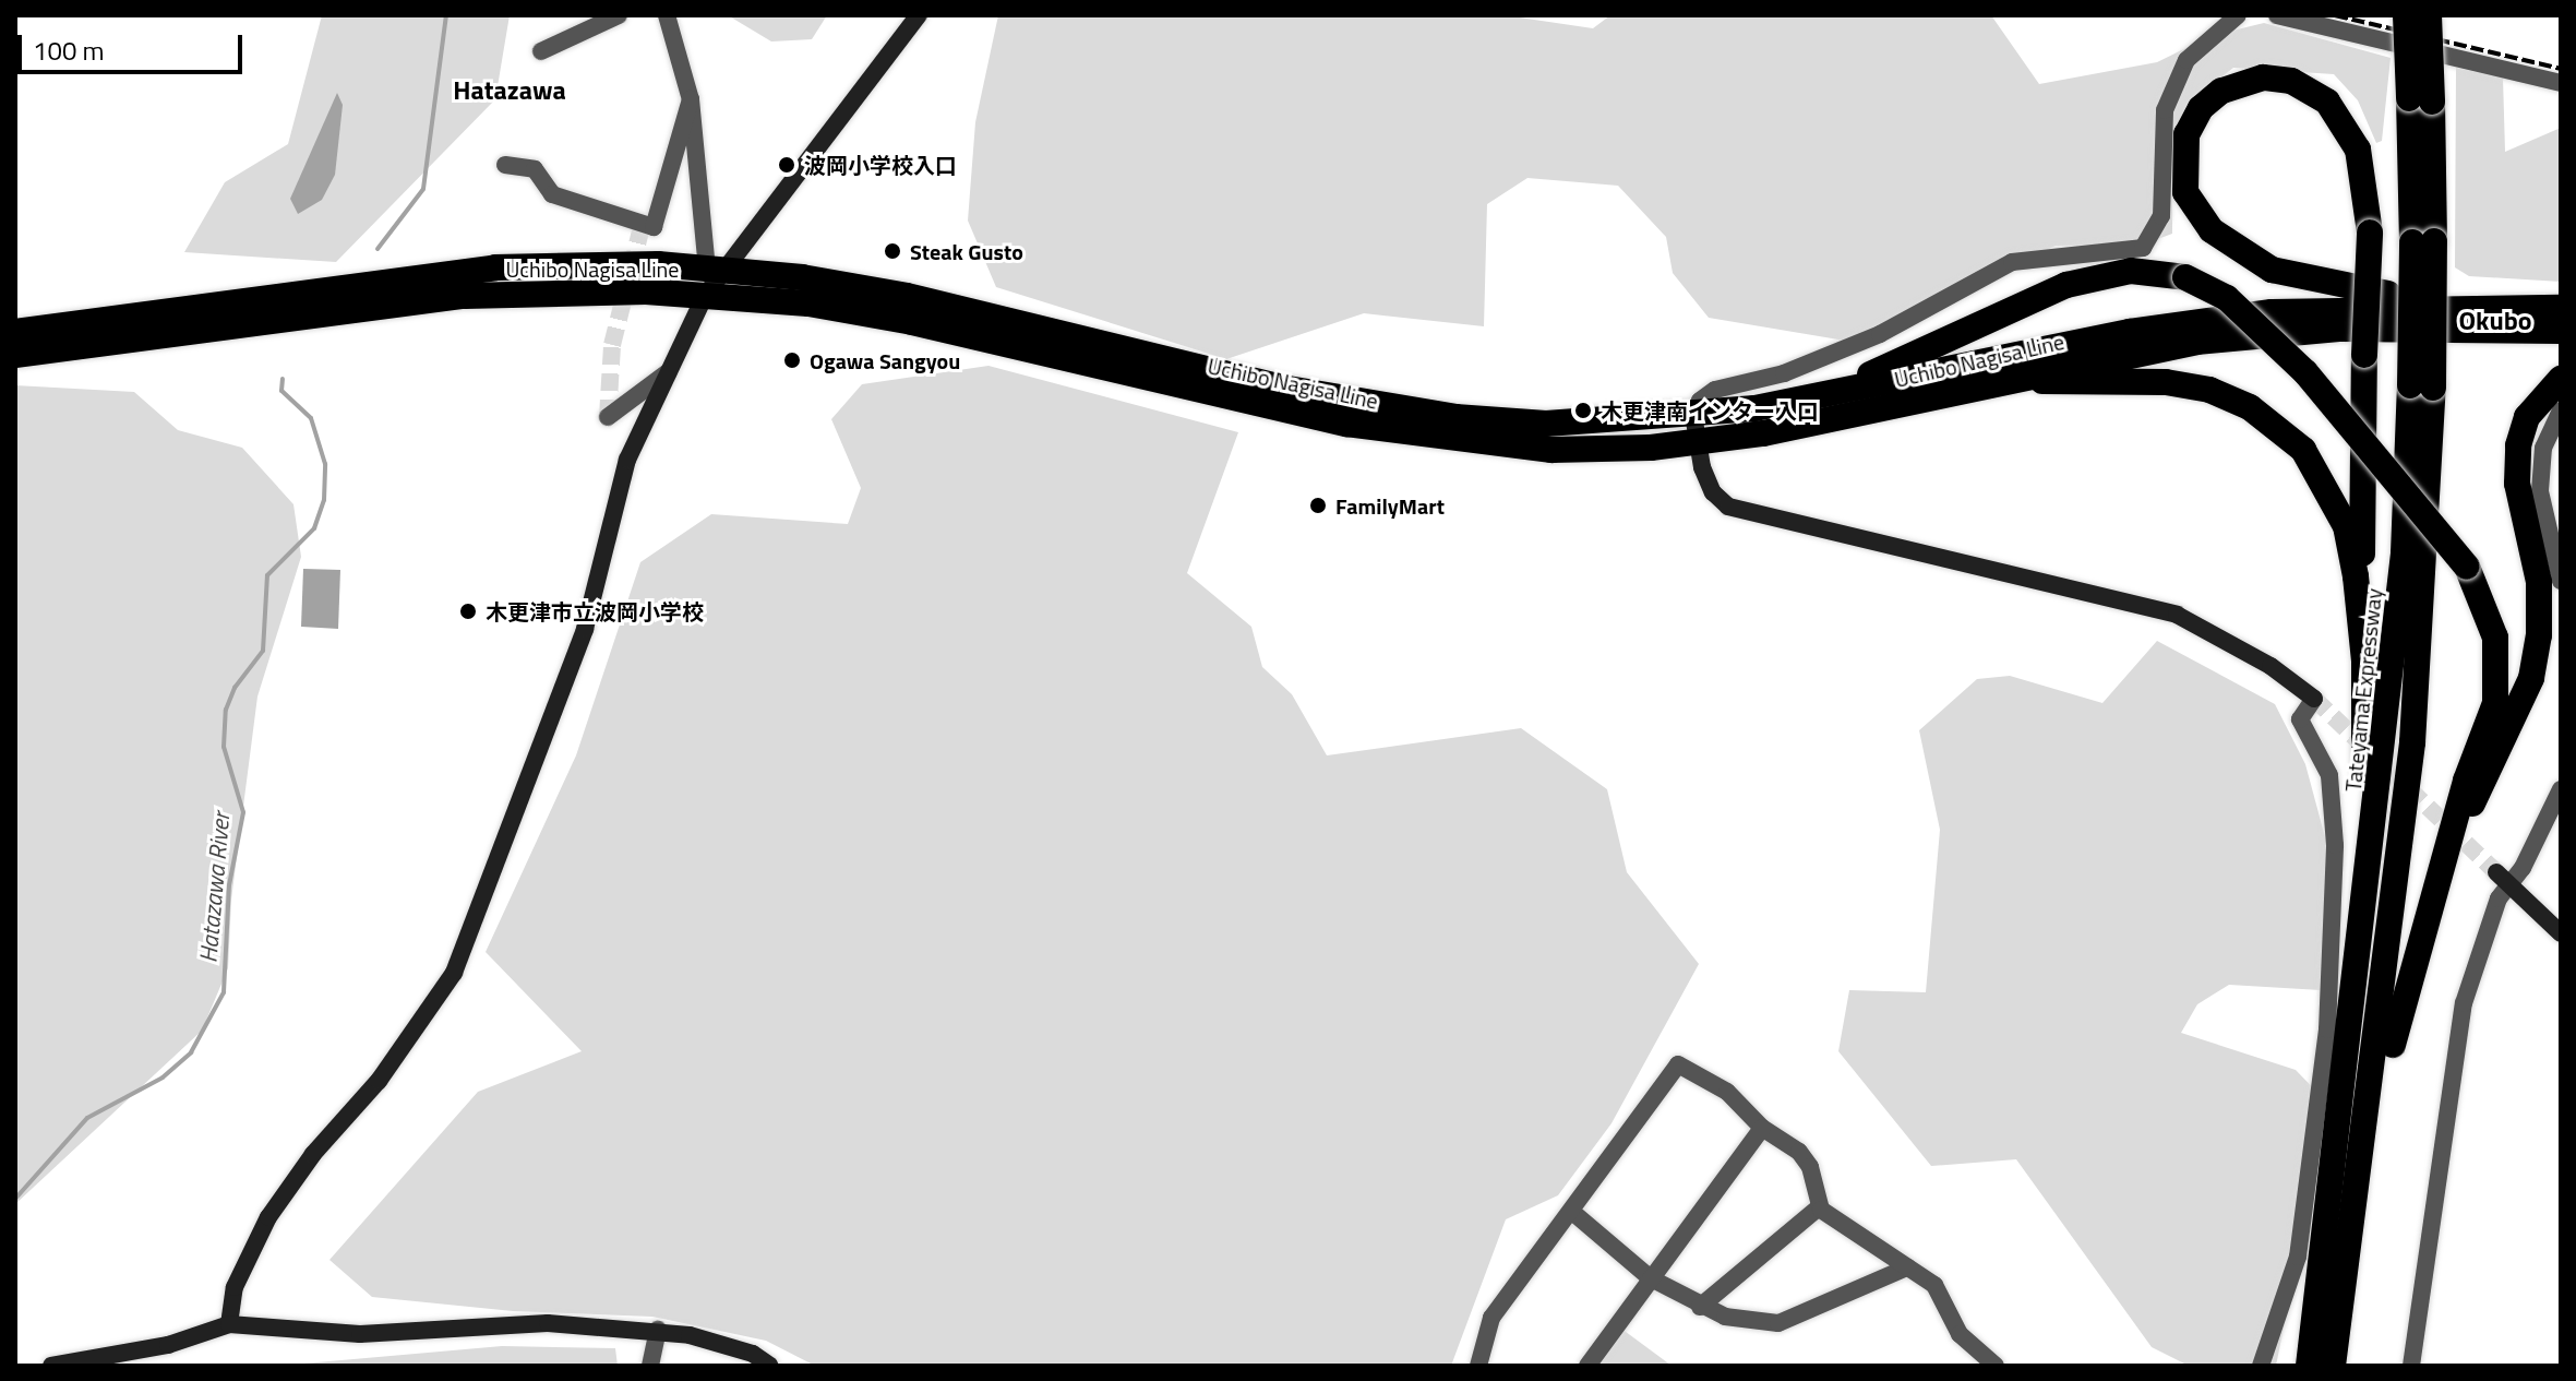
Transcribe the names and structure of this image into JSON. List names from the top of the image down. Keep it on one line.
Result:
{"streets":{"highway":["Uchibo Nagisa Line","Tateyama Expressway"]},"districts":["Hatazawa","Okubo"],"water":["Hatazawa River"],"places":["波岡小学校入口","Steak Gusto","Ogawa Sangyou","木更津南インター入口","FamilyMart","木更津市立波岡小学校"],"scale_bar":"100 m"}
